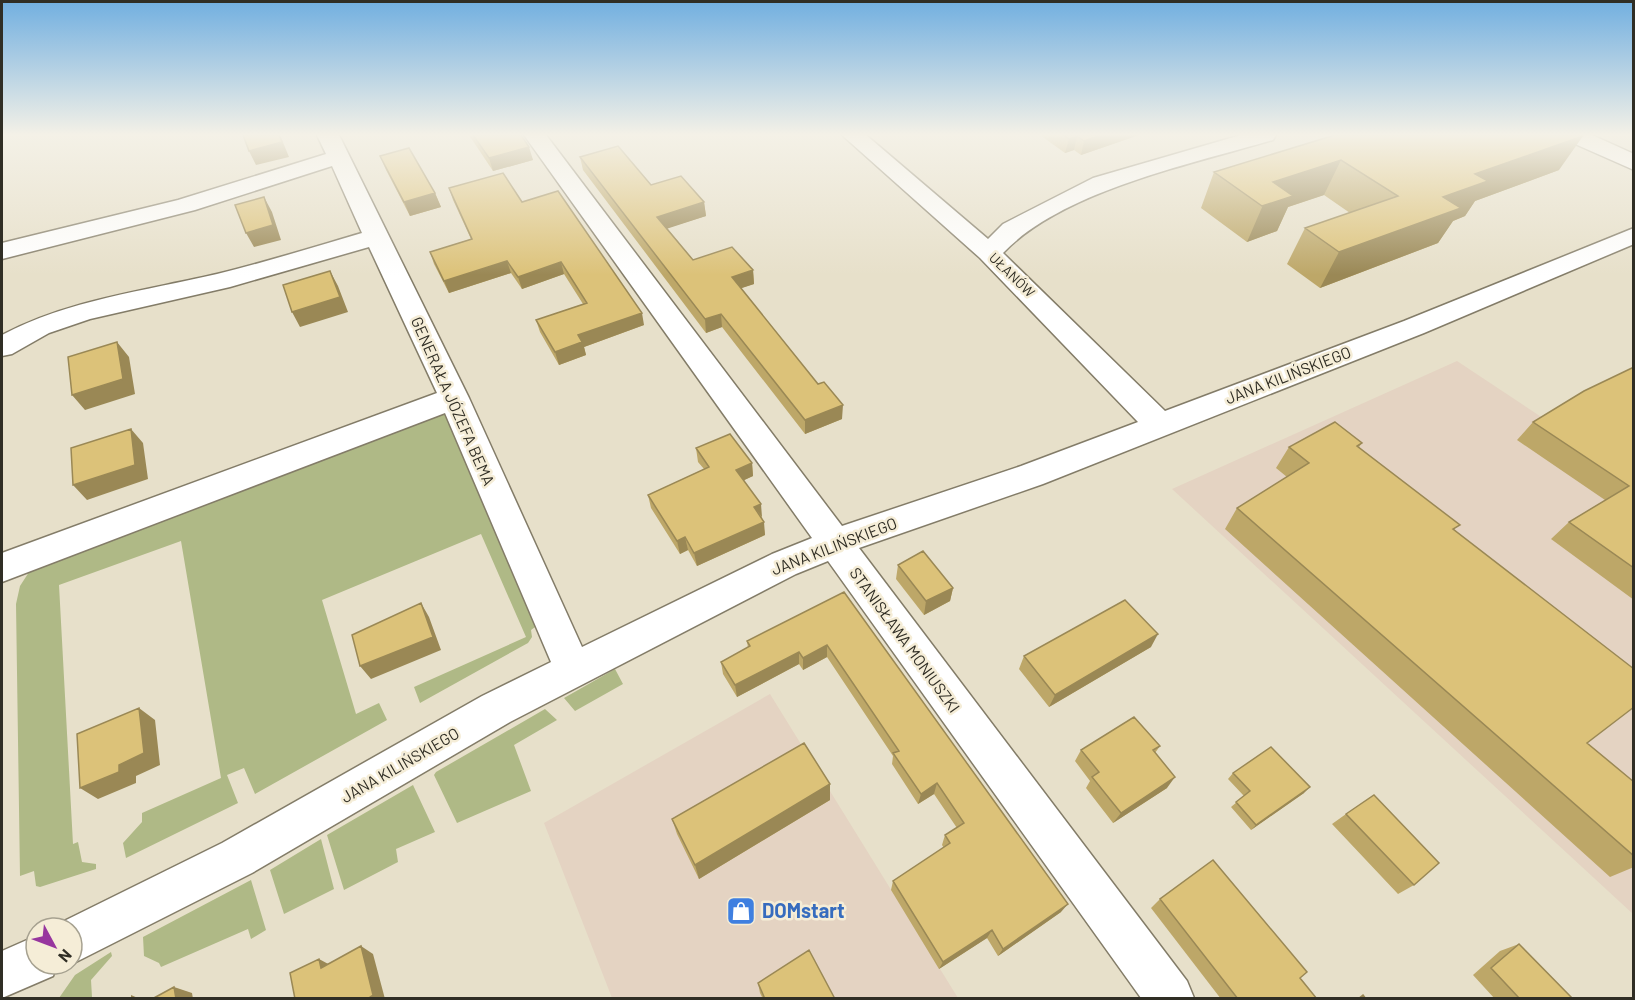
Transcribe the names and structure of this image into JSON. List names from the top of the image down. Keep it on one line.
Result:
{"streets":{"street":["UŁANÓW","JANA KILIŃSKIEGO","GENERAŁA JÓZEFA BEMA","STANISŁAWA MONIUSZKI"]},"crossings":[["UŁANÓW","JANA KILIŃSKIEGO"],["JANA KILIŃSKIEGO","GENERAŁA JÓZEFA BEMA"],["JANA KILIŃSKIEGO","STANISŁAWA MONIUSZKI"]],"places":{"shop":["DOMstart"]},"north":"bottom right"}
